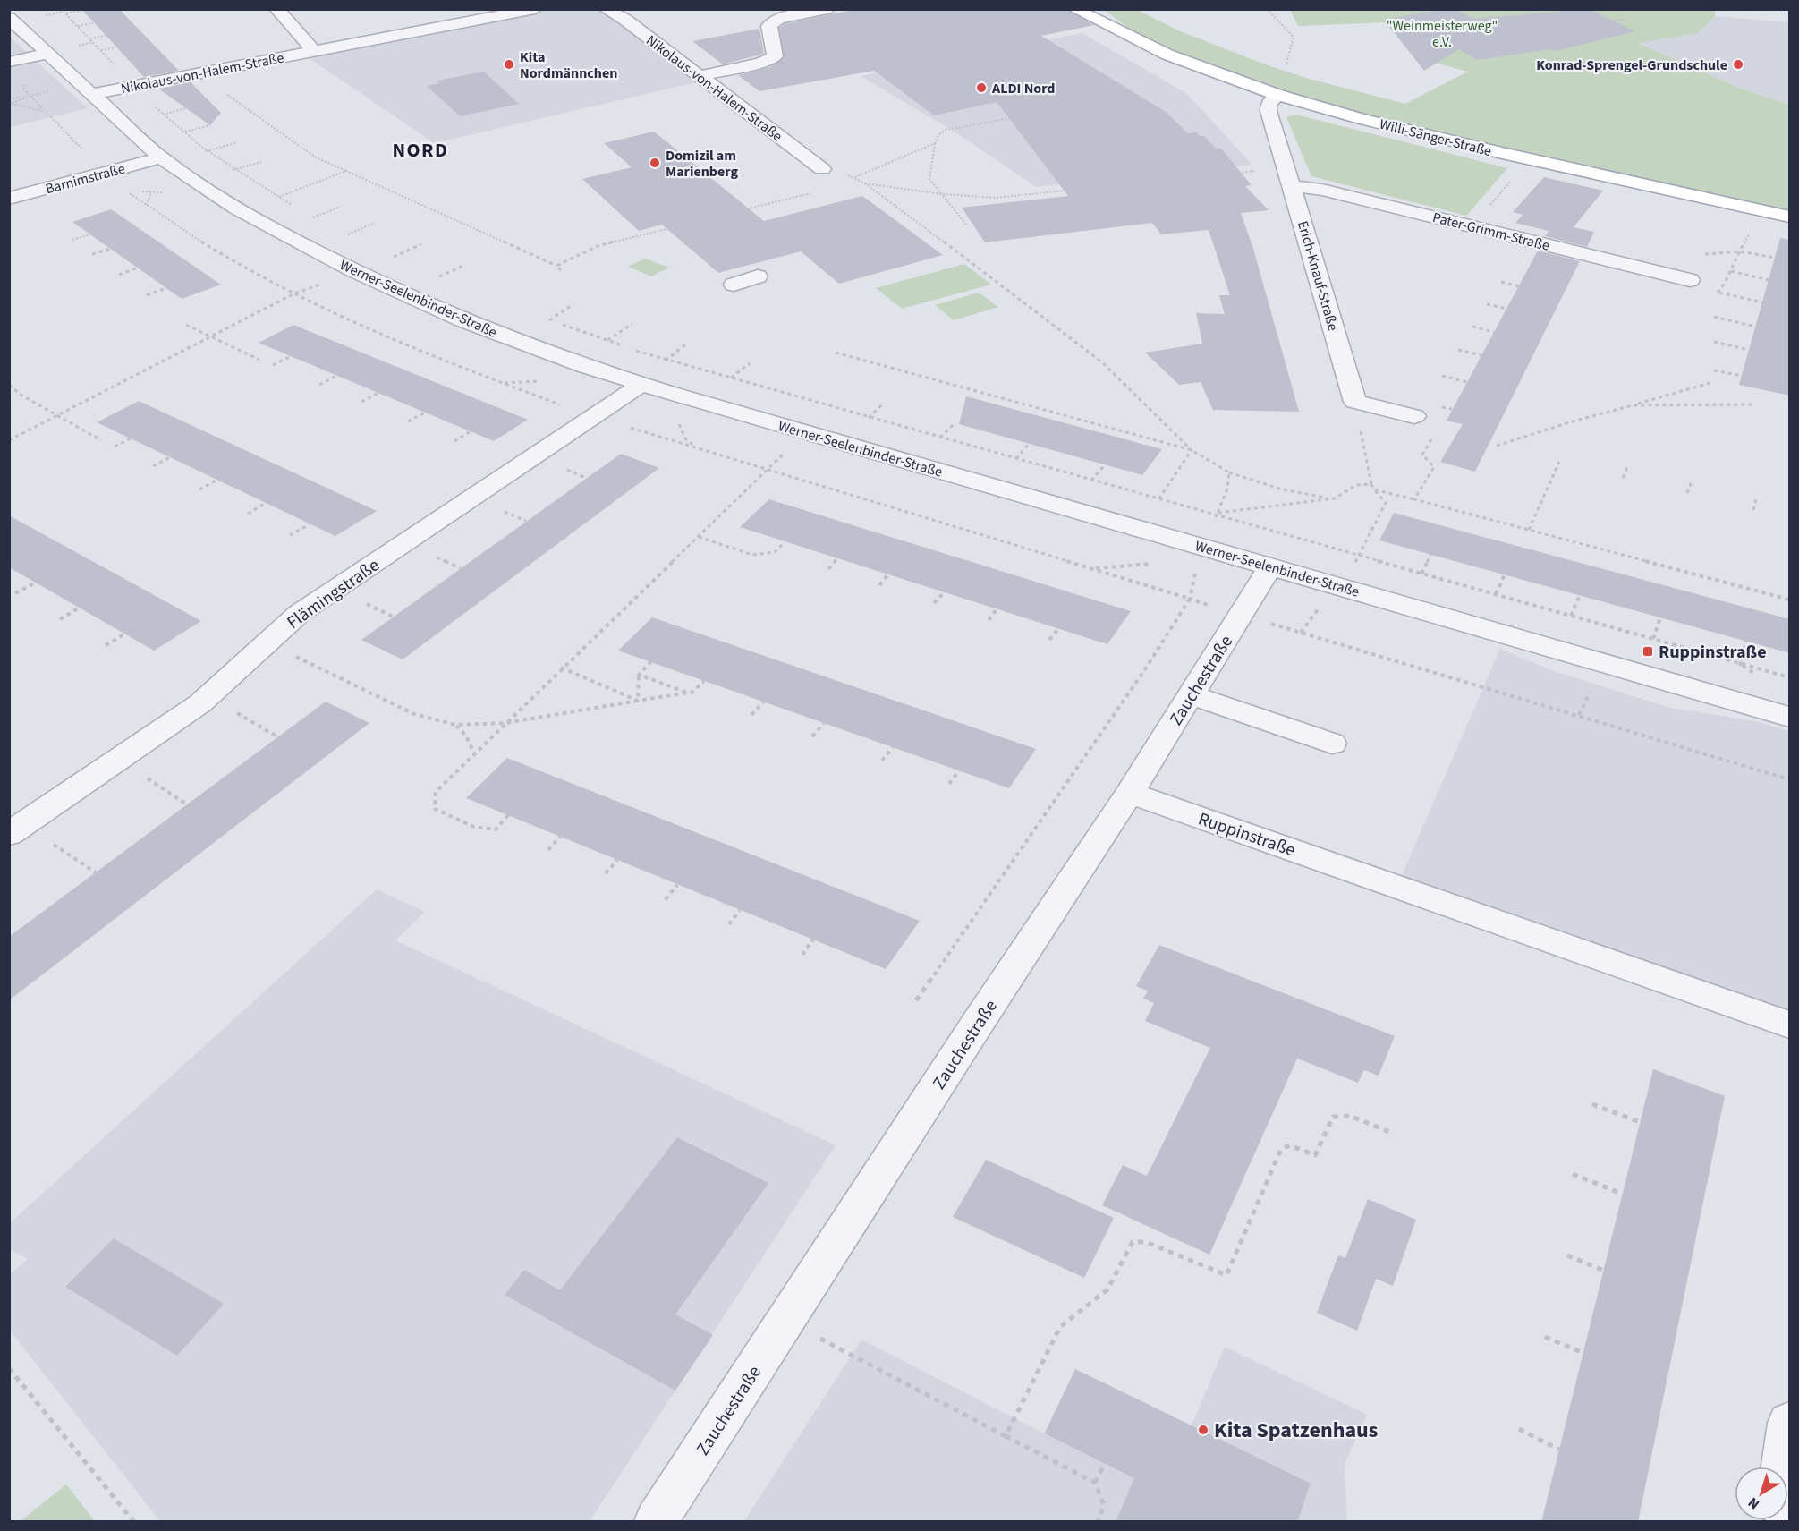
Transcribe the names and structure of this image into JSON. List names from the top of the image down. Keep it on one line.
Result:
{"streets":{"main road":["Willi-Sänger-Straße"],"street":["Nikolaus-von-Halem-Straße","Barnimstraße","Pater-Grimm-Straße","Erich-Knauf-Straße","Werner-Seelenbinder-Straße","Flämingstraße","Zauchestraße","Ruppinstraße"]},"crossings":[["Nikolaus-von-Halem-Straße","Werner-Seelenbinder-Straße"],["Willi-Sänger-Straße","Erich-Knauf-Straße"],["Barnimstraße","Werner-Seelenbinder-Straße"],["Pater-Grimm-Straße","Erich-Knauf-Straße"],["Werner-Seelenbinder-Straße","Flämingstraße"],["Werner-Seelenbinder-Straße","Zauchestraße"],["Zauchestraße","Ruppinstraße"]],"districts":["NORD"],"parks":["\"Weinmeisterweg\" e.V."],"places":{"other":["Kita Nordmännchen","Konrad-Sprengel-Grundschule","ALDI Nord","Domizil am Marienberg","Kita Spatzenhaus"],"transit":["Ruppinstraße"]},"north":"bottom left"}
